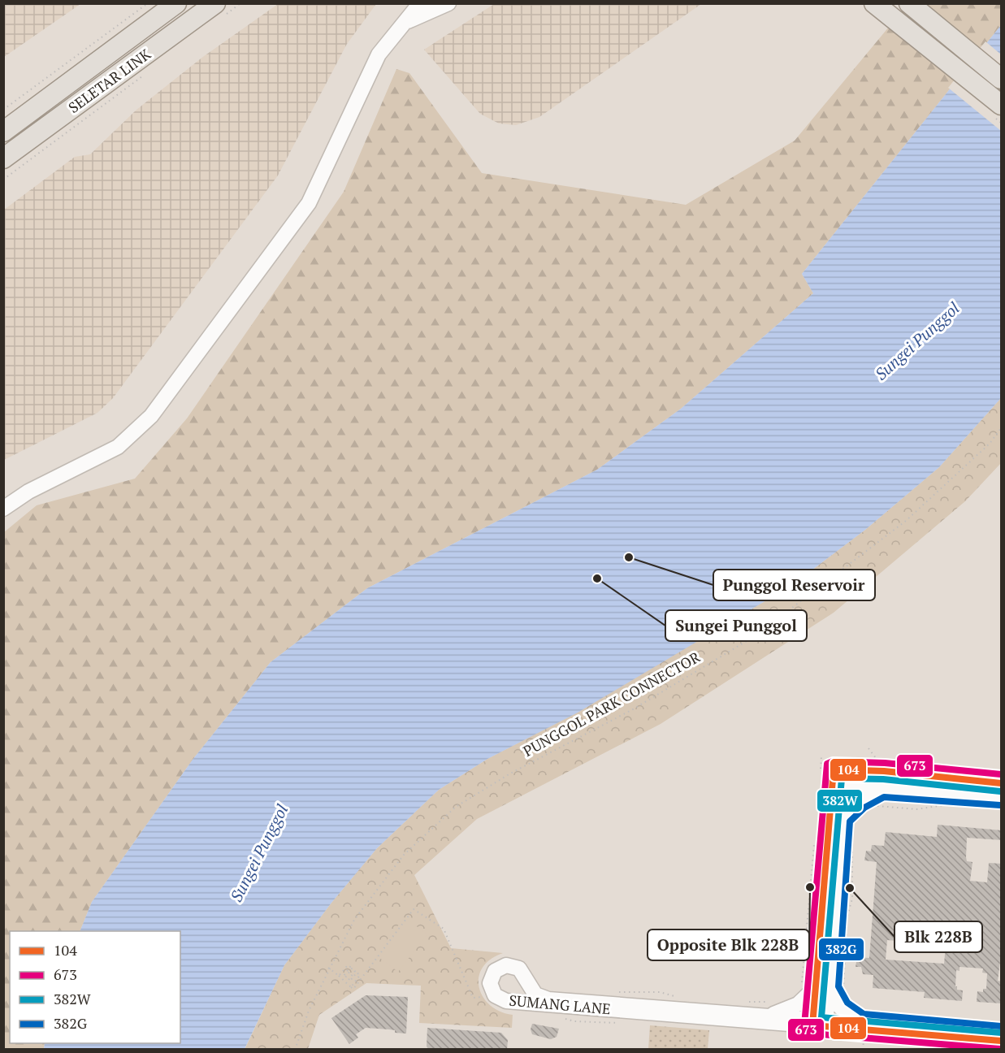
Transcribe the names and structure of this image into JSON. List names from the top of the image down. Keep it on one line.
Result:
{"streets":{"main road":["SELETAR LINK"],"street":["SUMANG LANE"],"path":["PUNGGOL PARK CONNECTOR"]},"water":["Sungei Punggol"],"places":["Punggol Reservoir","Sungei Punggol","Opposite Blk 228B","Blk 228B"],"lines":["transit line 673","transit line 104","transit line 382W","transit line 382G"],"legend":["104","673","382W","382G"]}
